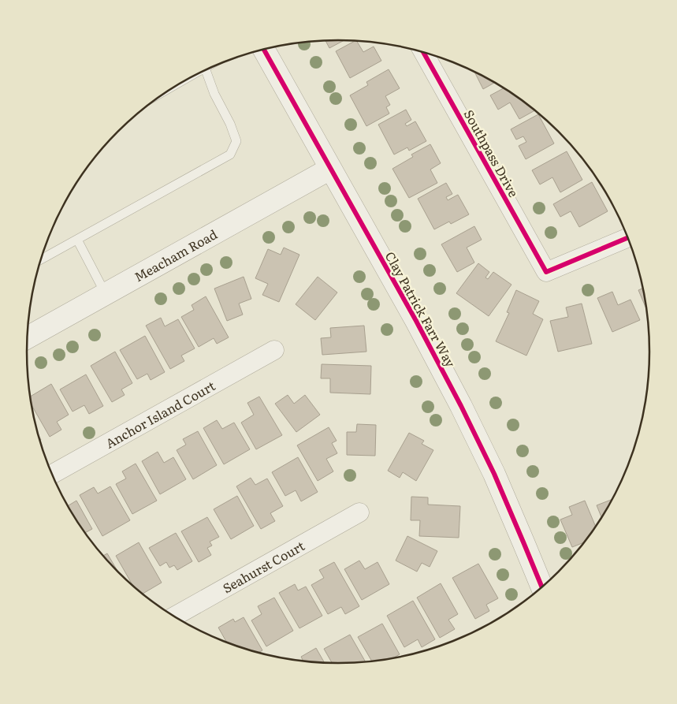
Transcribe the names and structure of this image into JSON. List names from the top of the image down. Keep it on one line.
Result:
{"streets":{"street":["Southpass Drive","Meacham Road","Clay Patrick Farr Way","Anchor Island Court","Seahurst Court"]},"crossings":[["Meacham Road","Clay Patrick Farr Way"]]}
